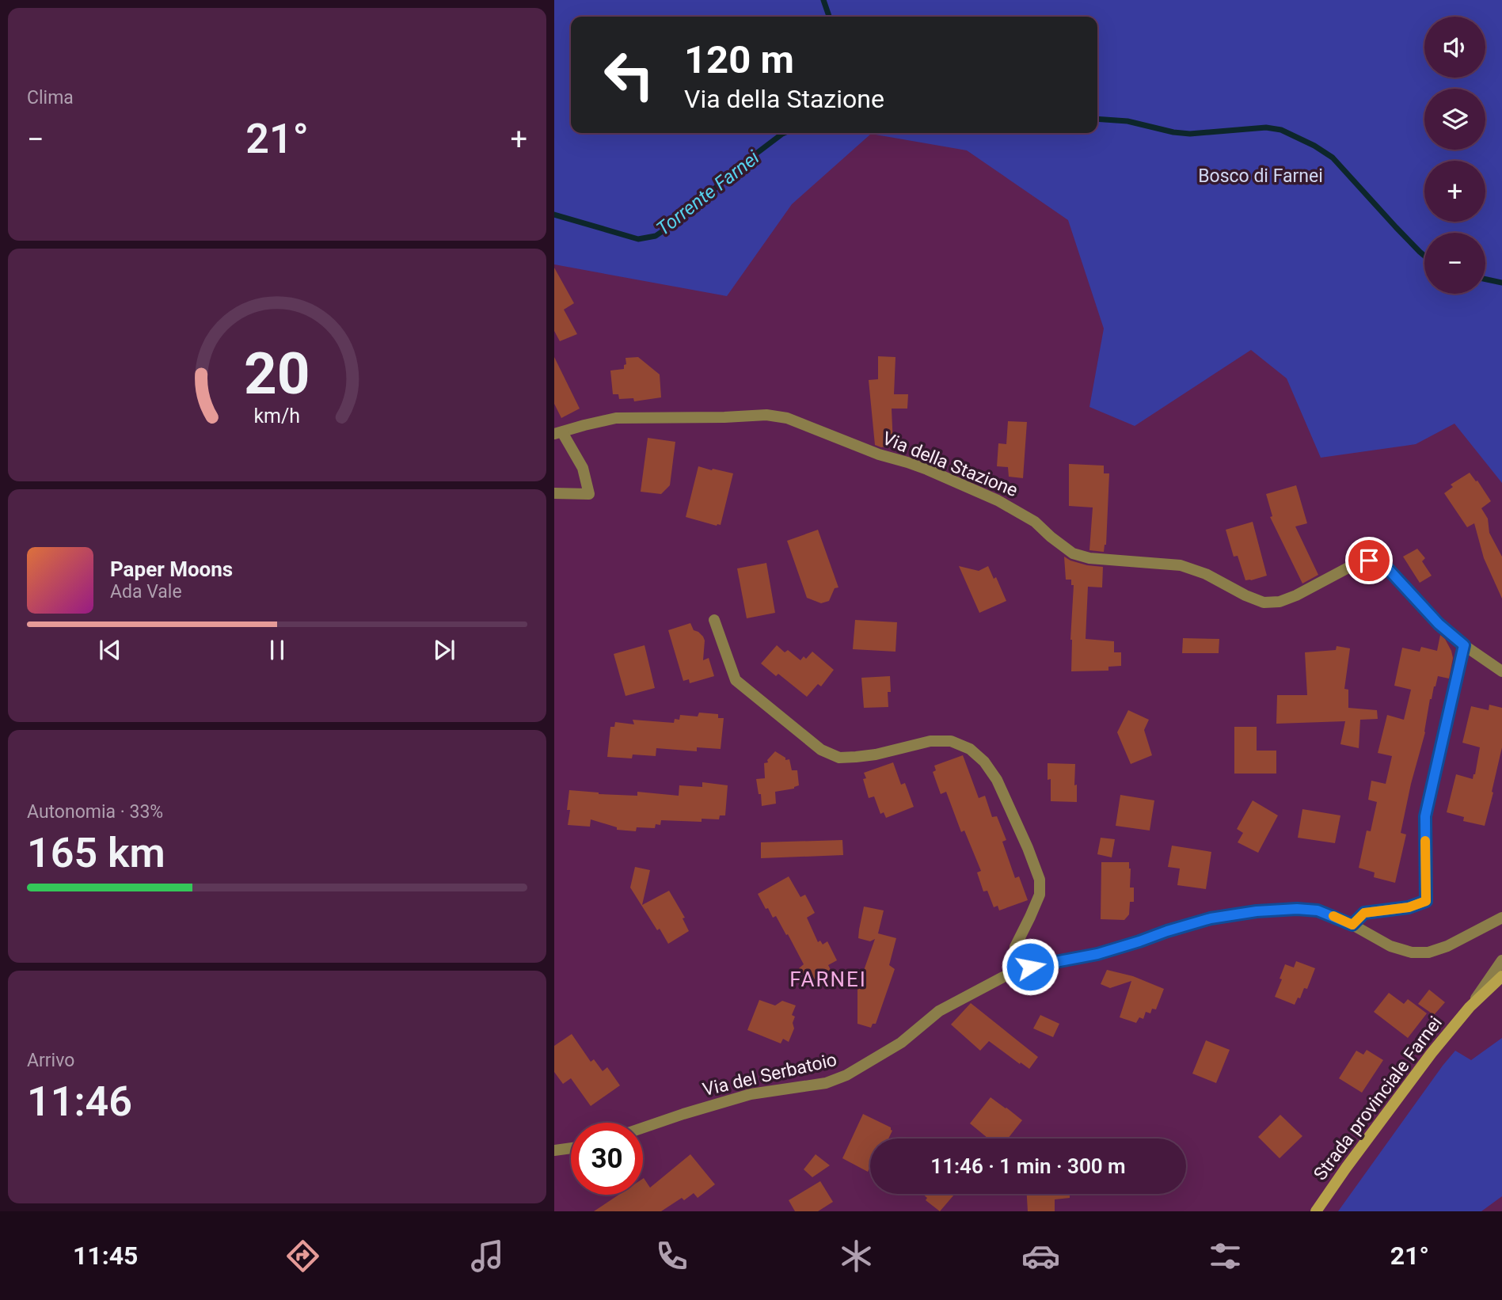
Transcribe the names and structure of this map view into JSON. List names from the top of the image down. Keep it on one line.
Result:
{"streets":{"main road":["Strada provinciale Farnei"],"street":["Via della Stazione","Via del Serbatoio"]},"districts":["FARNEI"],"water":["Torrente Farnei"],"parks":["Bosco di Farnei"],"page":{"tile":["Clima",["Autonomia · 33%","165 km"],["Arrivo","11:46"]],"map_buttons":["+","−"],"turn":["120 m","Via della Stazione"],"heat":["−","21°","+"],"song":["Paper Moons","Ada Vale"],"limit":"30","trip":"11:46 · 1 min · 300 m","tabs":["11:45","21°"],"gauge":["20","km/h"]}}
